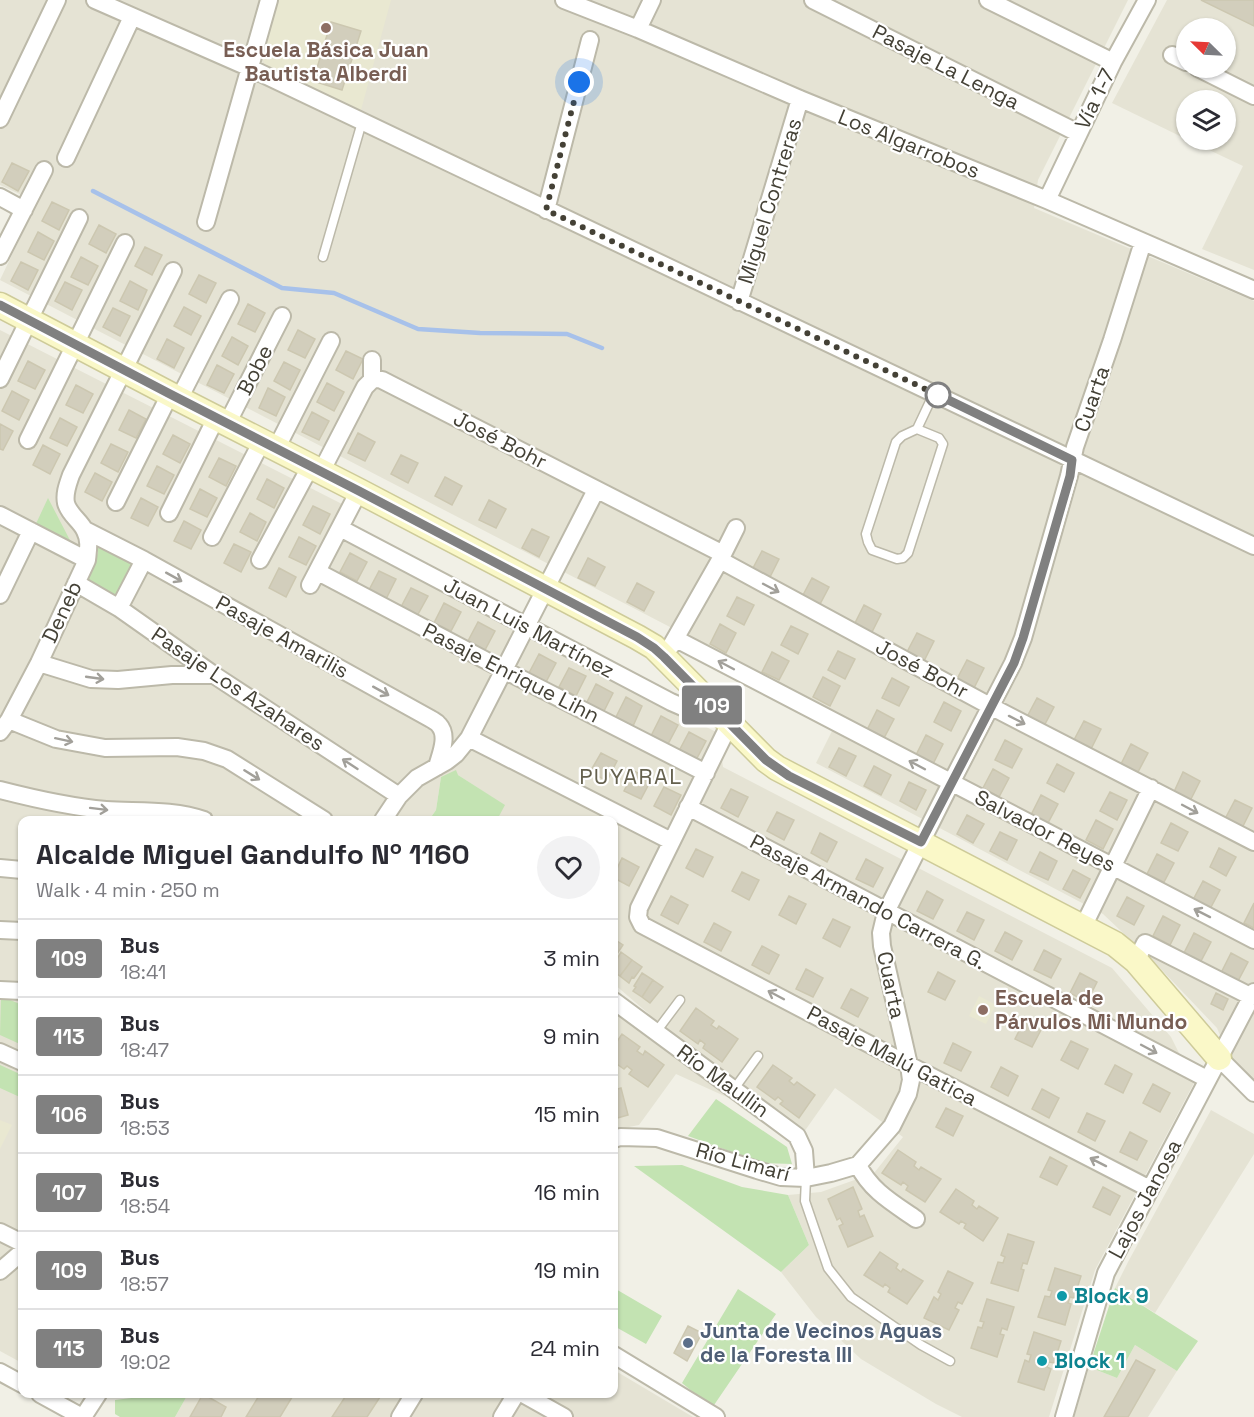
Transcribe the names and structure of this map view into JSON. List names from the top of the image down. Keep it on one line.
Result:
{"streets":{"street":["Pasaje La Lenga","Vía 1-7","Los Algarrobos","Miguel Contreras","Bobe","Cuarta","José Bohr","Deneb","Juan Luis Martínez","Pasaje Amarilis","Pasaje Enrique Lihn","Pasaje Los Azahares","Salvador Reyes","Pasaje Armando Carrera G.","Pasaje Malú Gatica","Río Maullin","Río Limarí","Lajos Janosa"]},"crossings":[["Pasaje La Lenga","Vía 1-7"],["Vía 1-7","Los Algarrobos"],["Los Algarrobos","Miguel Contreras"],["Los Algarrobos","Cuarta"],["Cuarta","José Bohr"],["Cuarta","Salvador Reyes"],["Cuarta","Pasaje Armando Carrera G."],["Cuarta","Pasaje Malú Gatica"],["Cuarta","Río Limarí"],["Deneb","Pasaje Amarilis"],["Deneb","Pasaje Los Azahares"],["Juan Luis Martínez","Pasaje Enrique Lihn"],["Pasaje Armando Carrera G.","Lajos Janosa"],["Pasaje Malú Gatica","Lajos Janosa"],["Río Maullin","Río Limarí"]],"one_way":["José Bohr","Pasaje Malú Gatica"],"districts":["PUYARAL"],"places":["Escuela Básica Juan Bautista Alberdi","Escuela de Párvulos Mi Mundo","Block 9","Junta de Vecinos Aguas de la Foresta III","Block 1"],"lines":["bus line 109"],"north":"top left","page":{"on_map":"109","heading":["Alcalde Miguel Gandulfo Nº 1160","Walk · 4 min · 250 m"],"list":[{"mark":"109","name":"Bus","note":"18:41","value":"3 min"},{"mark":"113","name":"Bus","note":"18:47","value":"9 min"},{"mark":"106","name":"Bus","note":"18:53","value":"15 min"},{"mark":"107","name":"Bus","note":"18:54","value":"16 min"},{"mark":"109","name":"Bus","note":"18:57","value":"19 min"},{"mark":"113","name":"Bus","note":"19:02","value":"24 min"}]}}
